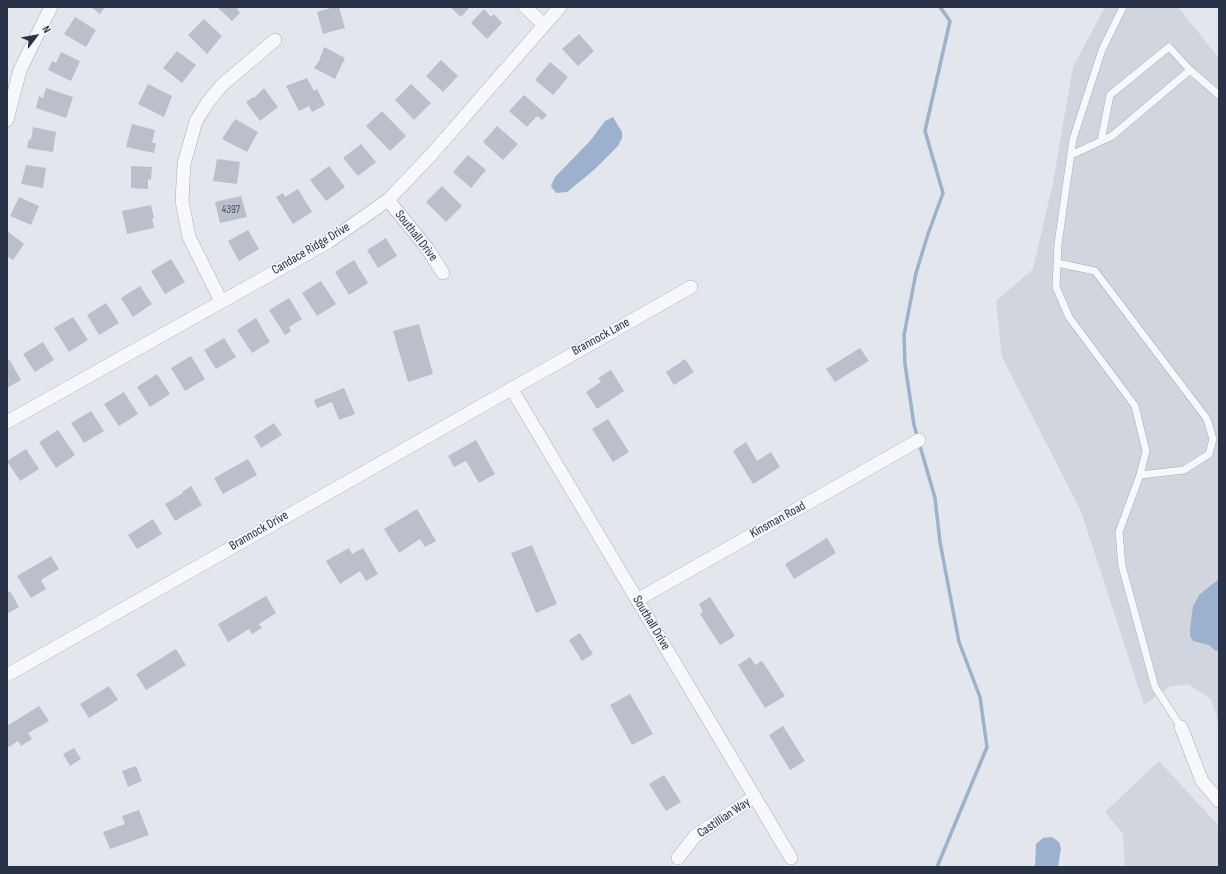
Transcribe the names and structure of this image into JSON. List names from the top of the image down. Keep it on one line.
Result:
{"streets":{"street":["Southall Drive","Candace Ridge Drive","Brannock Lane","Kinsman Road","Brannock Drive","Castillian Way"]},"crossings":[["Southall Drive","Candace Ridge Drive"],["Southall Drive","Brannock Lane"],["Southall Drive","Kinsman Road"],["Southall Drive","Brannock Drive"],["Southall Drive","Castillian Way"],["Brannock Lane","Brannock Drive"]],"house_numbers":["4397"],"north":"top right"}
